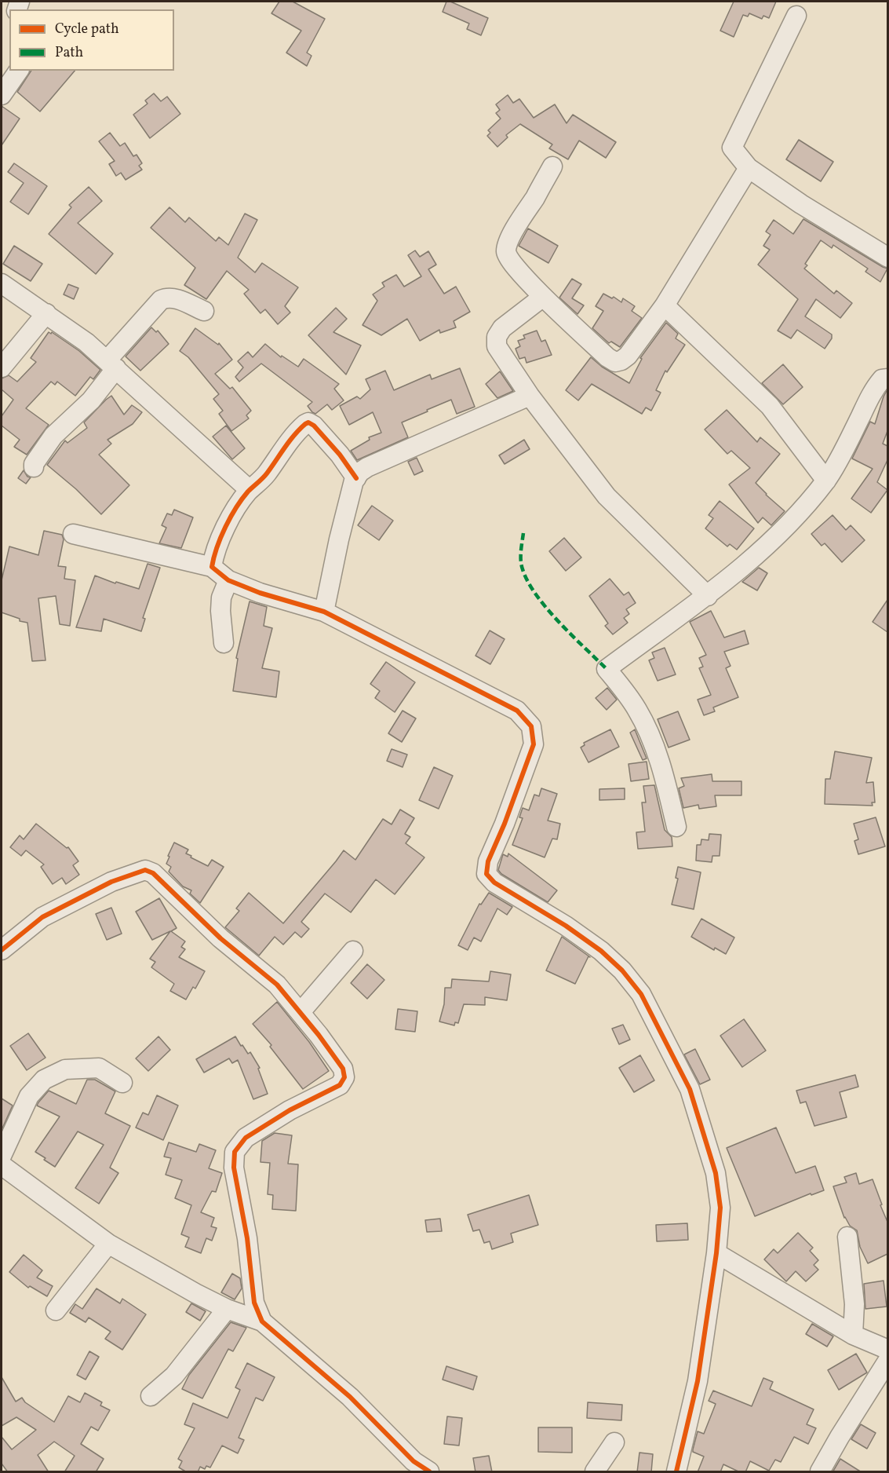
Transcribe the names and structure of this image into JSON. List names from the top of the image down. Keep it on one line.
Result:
{"legend":["Cycle path","Path"]}
